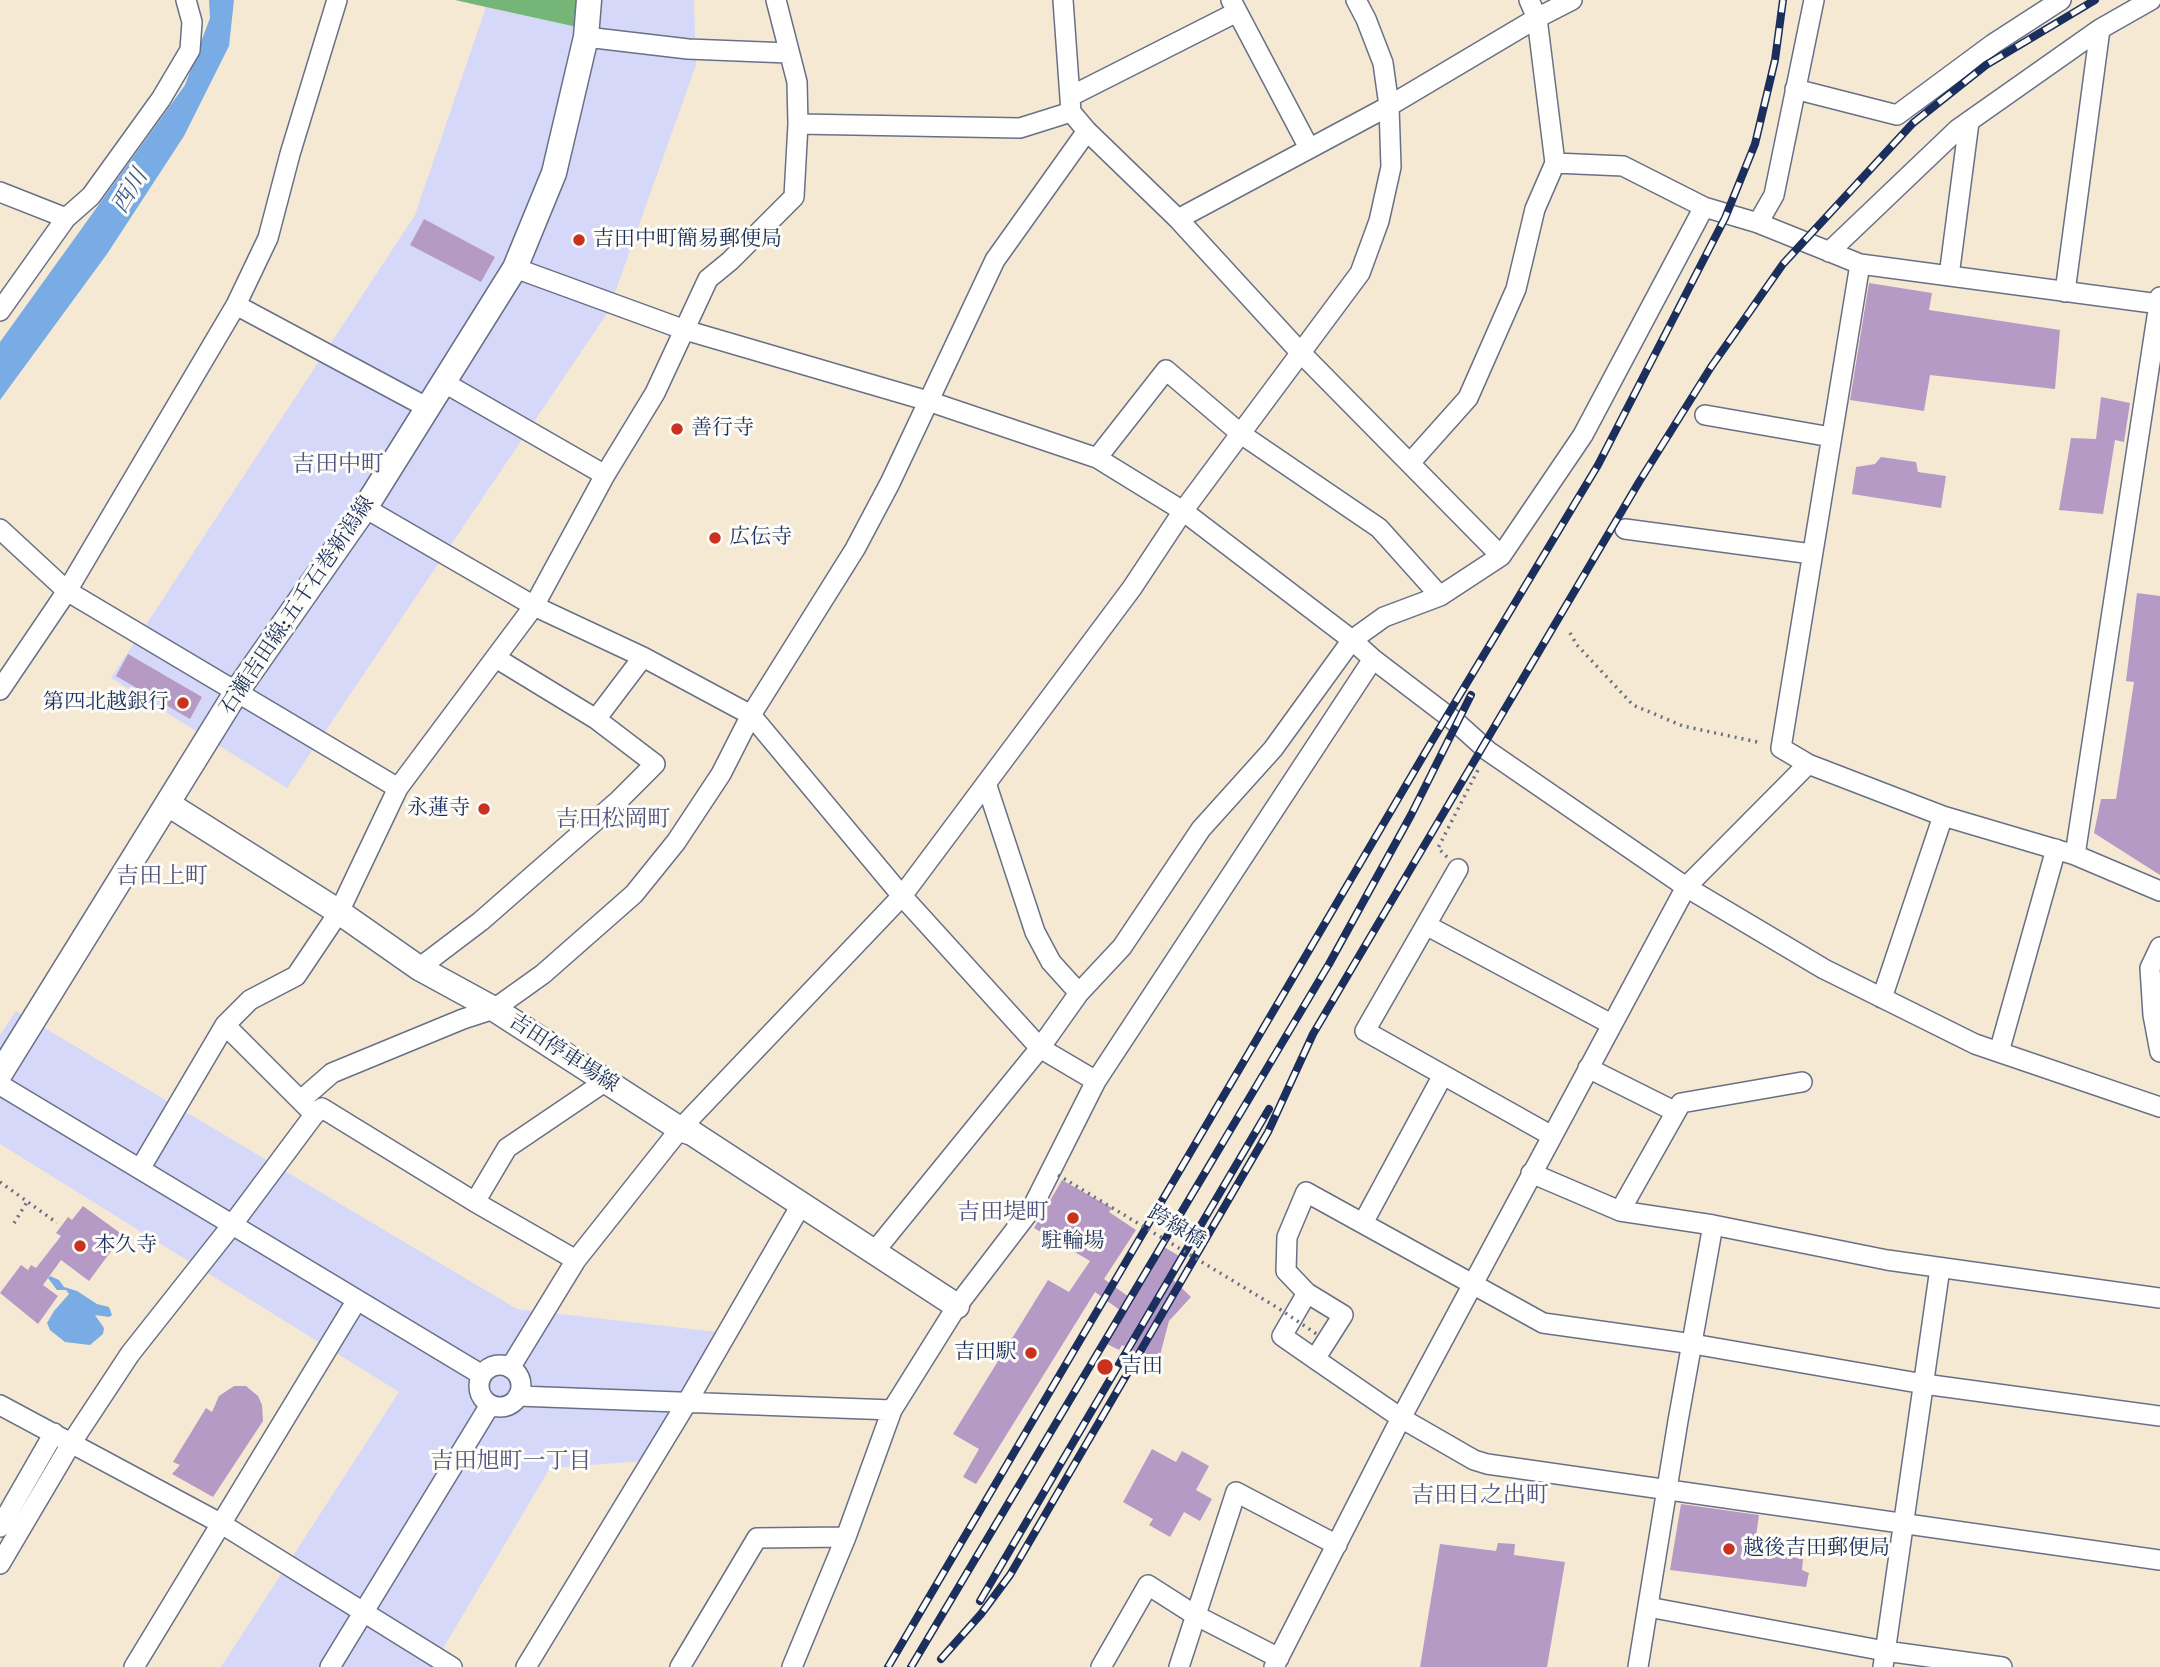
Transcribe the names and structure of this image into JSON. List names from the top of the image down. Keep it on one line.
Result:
{"streets":{"main road":["石瀬吉田線;五千石巻新潟線","吉田停車場線"],"path":["跨線橋"]},"crossings":[["石瀬吉田線;五千石巻新潟線","吉田停車場線"]],"districts":["吉田中町","吉田松岡町","吉田上町","吉田堤町","吉田旭町一丁目","吉田日之出町"],"water":["西川"],"places":["吉田中町簡易郵便局","善行寺","広伝寺","第四北越銀行","永蓮寺","駐輪場","本久寺","吉田駅","吉田","越後吉田郵便局"]}
